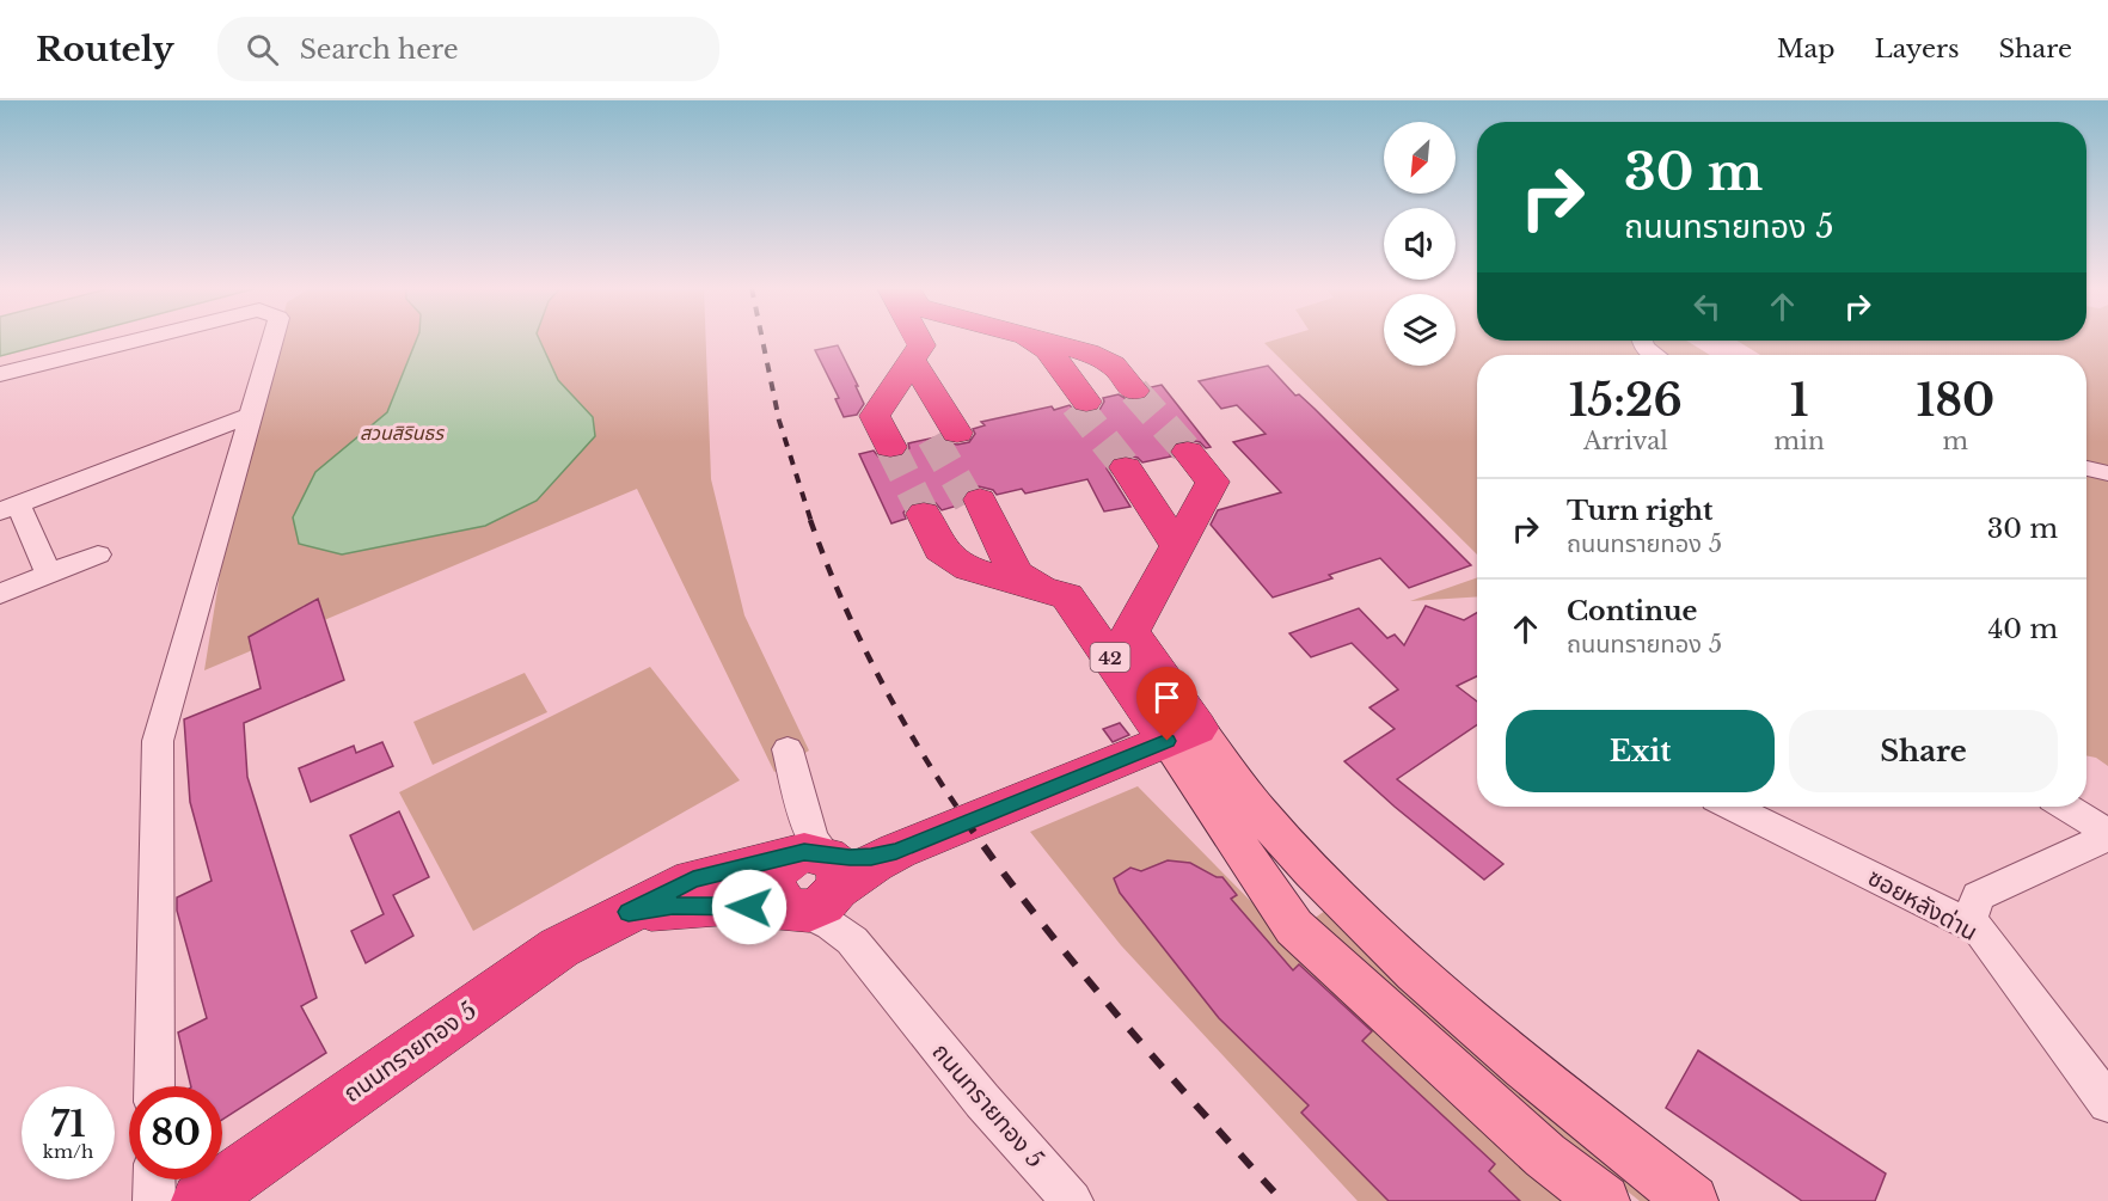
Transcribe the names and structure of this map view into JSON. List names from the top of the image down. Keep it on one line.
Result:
{"streets":{"highway":["42","ถนนทรายทอง 5"],"street":["ซอยหลังด่าน"]},"parks":["สวนสิรินธร"],"north":"bottom left","page":{"header":"Routely","search":"Search here","nav":["Map","Layers","Share"],"turn":["30 m","ถนนทรายทอง 5"],"eta":["15:26","Arrival","1","min","180","m"],"list":[{"name":"Turn right","note":"ถนนทรายทอง 5","value":"30 m"},{"name":"Continue","note":"ถนนทรายทอง 5","value":"40 m"}],"buttons":["Exit","Share"],"speed":"71 km/h","limit":"80"}}
